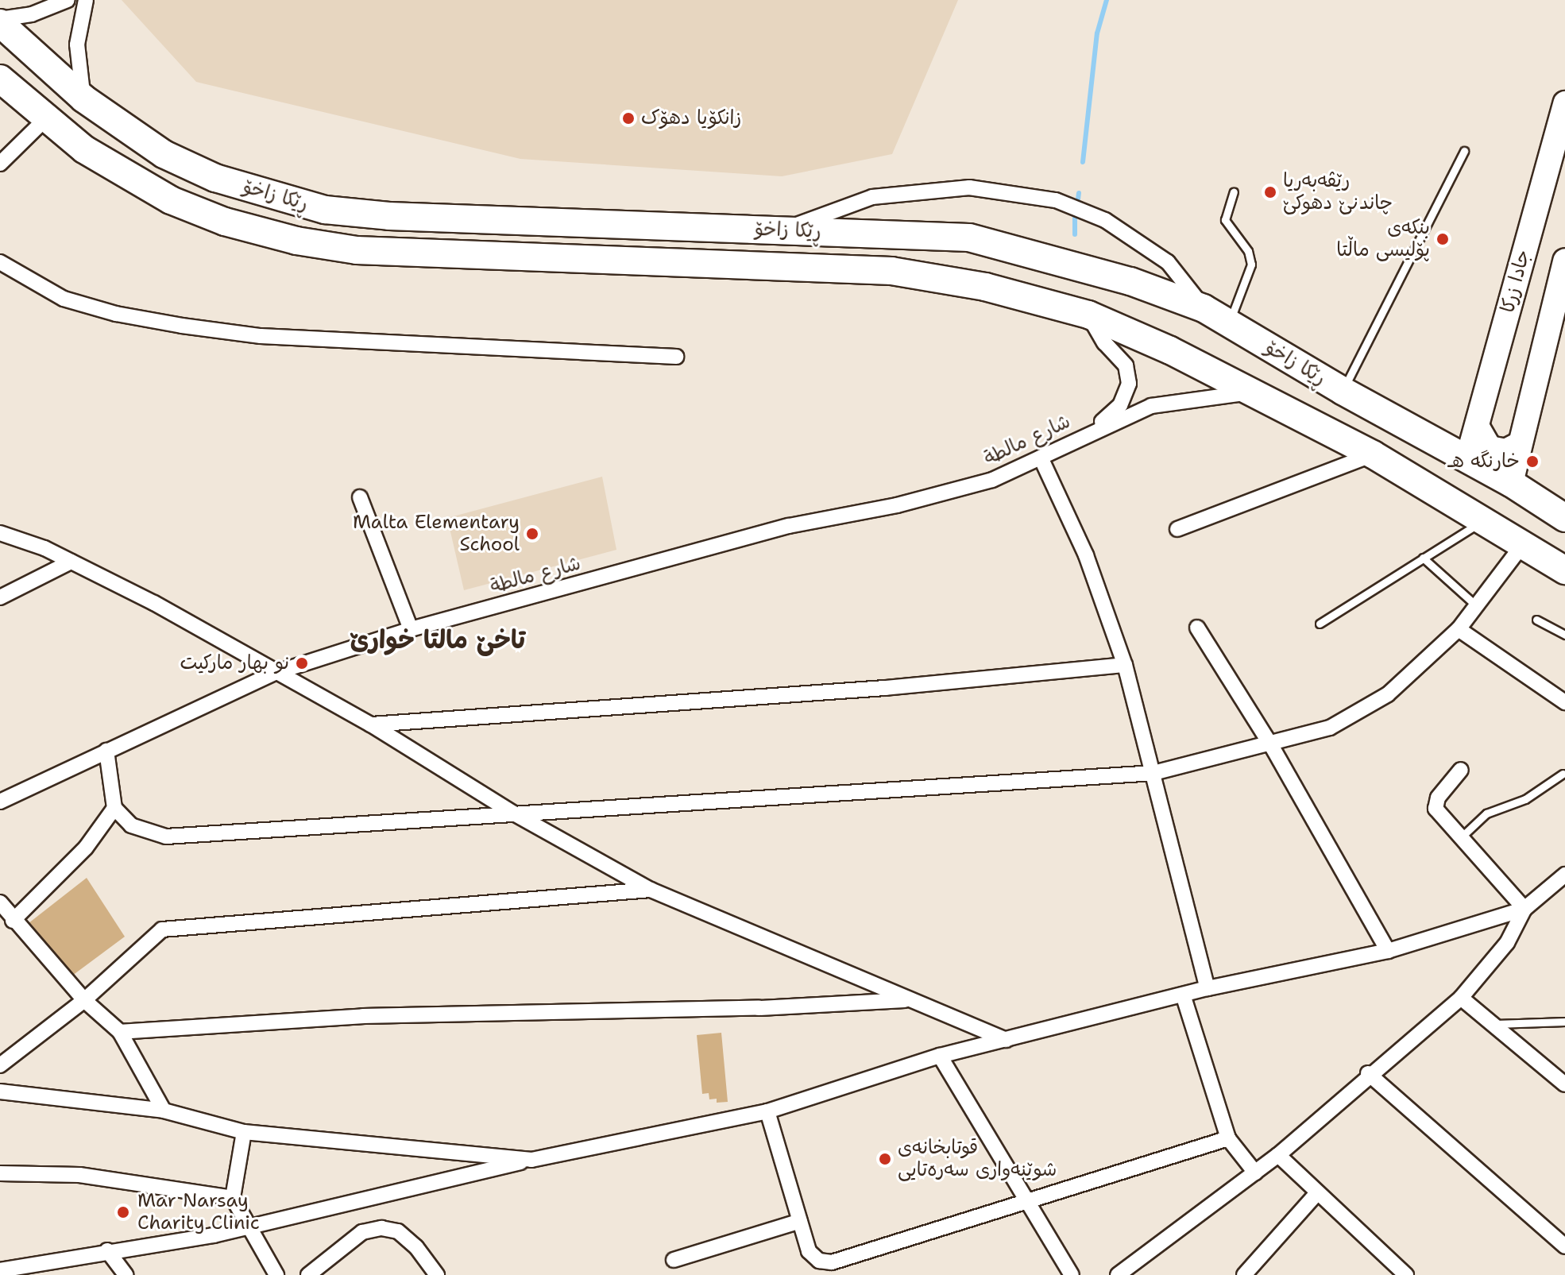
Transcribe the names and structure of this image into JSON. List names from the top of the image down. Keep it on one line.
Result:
{"streets":{"highway":["ڕێکا زاخۆ"],"main road":["جادا زرکا"],"street":["شارع مالطة"]},"crossings":[["ڕێکا زاخۆ","جادا زرکا"],["ڕێکا زاخۆ","شارع مالطة"]],"districts":["تاخێ مالتا خوارێ"],"places":["زانکۆیا دهۆک","رێڤەبەریا چاندنێ دهوکێ","بنکەی پۆلیسی ماڵتا","خارنگه هـ","Malta Elementary School","نو بهار ماركيت","قوتابخانەی شوێنەواری سەرەتایی","Mar Narsay Charity Clinic"]}
